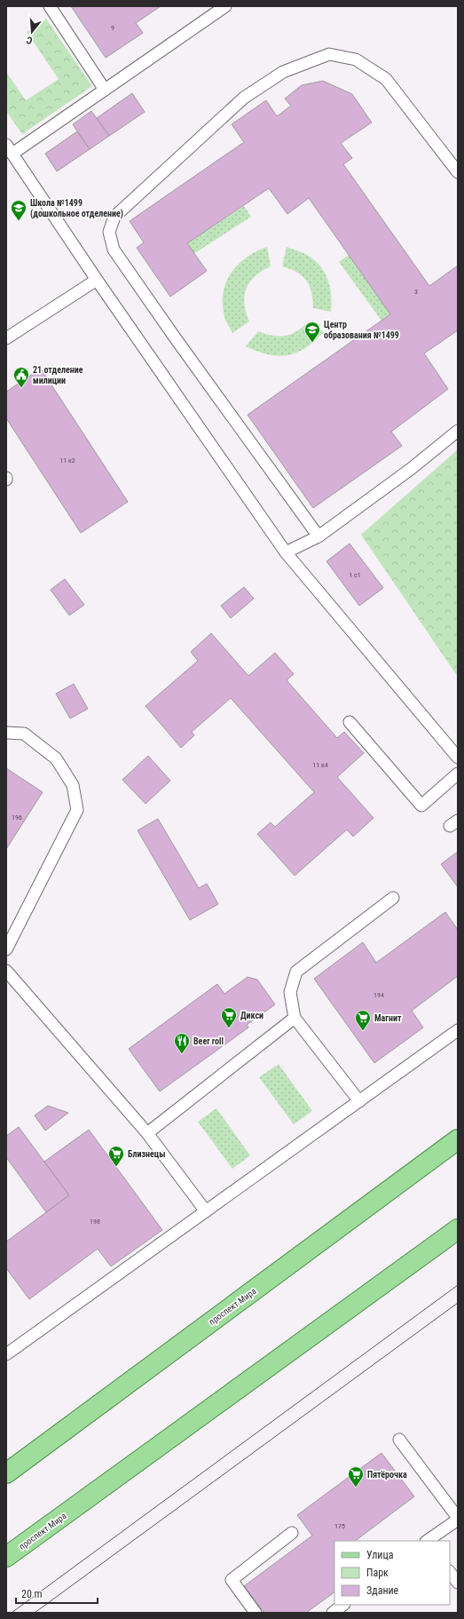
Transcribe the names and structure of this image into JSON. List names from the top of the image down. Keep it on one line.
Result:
{"streets":{"main road":["проспект Мира"]},"places":{"school or university":["Школа №1499 (дошкольное отделение)","Центр образования №1499"],"public building":["21 отделение милиции"],"supermarket":["Дикси","Магнит","Близнецы","Пятёрочка"],"restaurant":["Beer roll"]},"house_numbers":["9","3","11 к2","1 с1","11 к4","196","194","198","175"],"legend":["Улица","Парк","Здание"],"scale_bar":"20 m","north":"bottom"}
